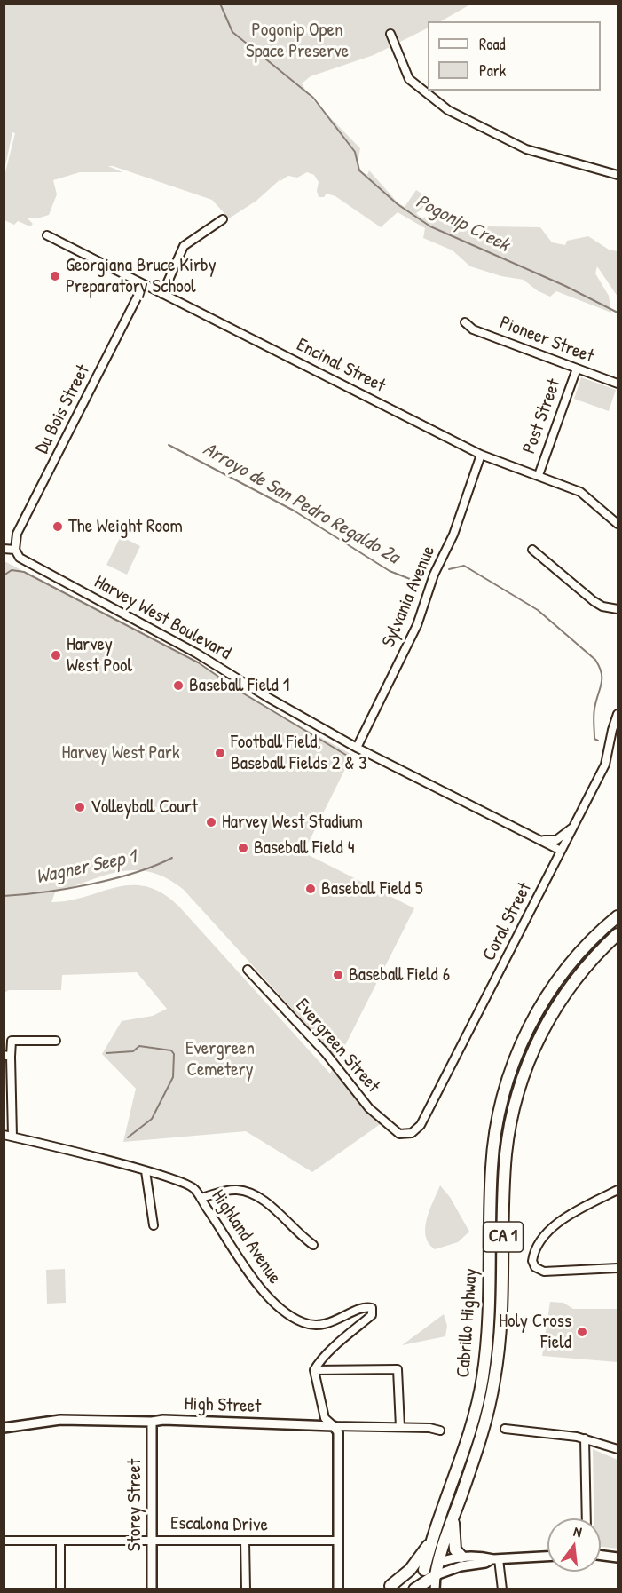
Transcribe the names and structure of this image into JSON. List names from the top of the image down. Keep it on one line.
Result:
{"streets":{"highway":["CA 1","Cabrillo Highway"],"main road":["High Street","Storey Street"],"street":["Pioneer Street","Encinal Street","Du Bois Street","Post Street","Sylvania Avenue","Harvey West Boulevard","Coral Street","Evergreen Street","Highland Avenue","Escalona Drive"]},"crossings":[["Pioneer Street","Post Street"],["Encinal Street","Du Bois Street"],["Encinal Street","Post Street"],["Encinal Street","Sylvania Avenue"],["Du Bois Street","Harvey West Boulevard"],["Sylvania Avenue","Harvey West Boulevard"],["Harvey West Boulevard","Coral Street"],["Coral Street","Evergreen Street"],["CA 1","Cabrillo Highway"],["High Street","Storey Street"],["Storey Street","Escalona Drive"]],"water":["Pogonip Creek","Arroyo de San Pedro Regaldo 2a","Wagner Seep 1"],"parks":["Pogonip Open Space Preserve","Harvey West Park","Evergreen Cemetery"],"places":["Georgiana Bruce Kirby Preparatory School","The Weight Room","Harvey West Pool","Baseball Field 1","Football Field, Baseball Fields 2 & 3","Volleyball Court","Harvey West Stadium","Baseball Field 4","Baseball Field 5","Baseball Field 6","Holy Cross Field"],"legend":["Road","Park"],"north":"top"}
